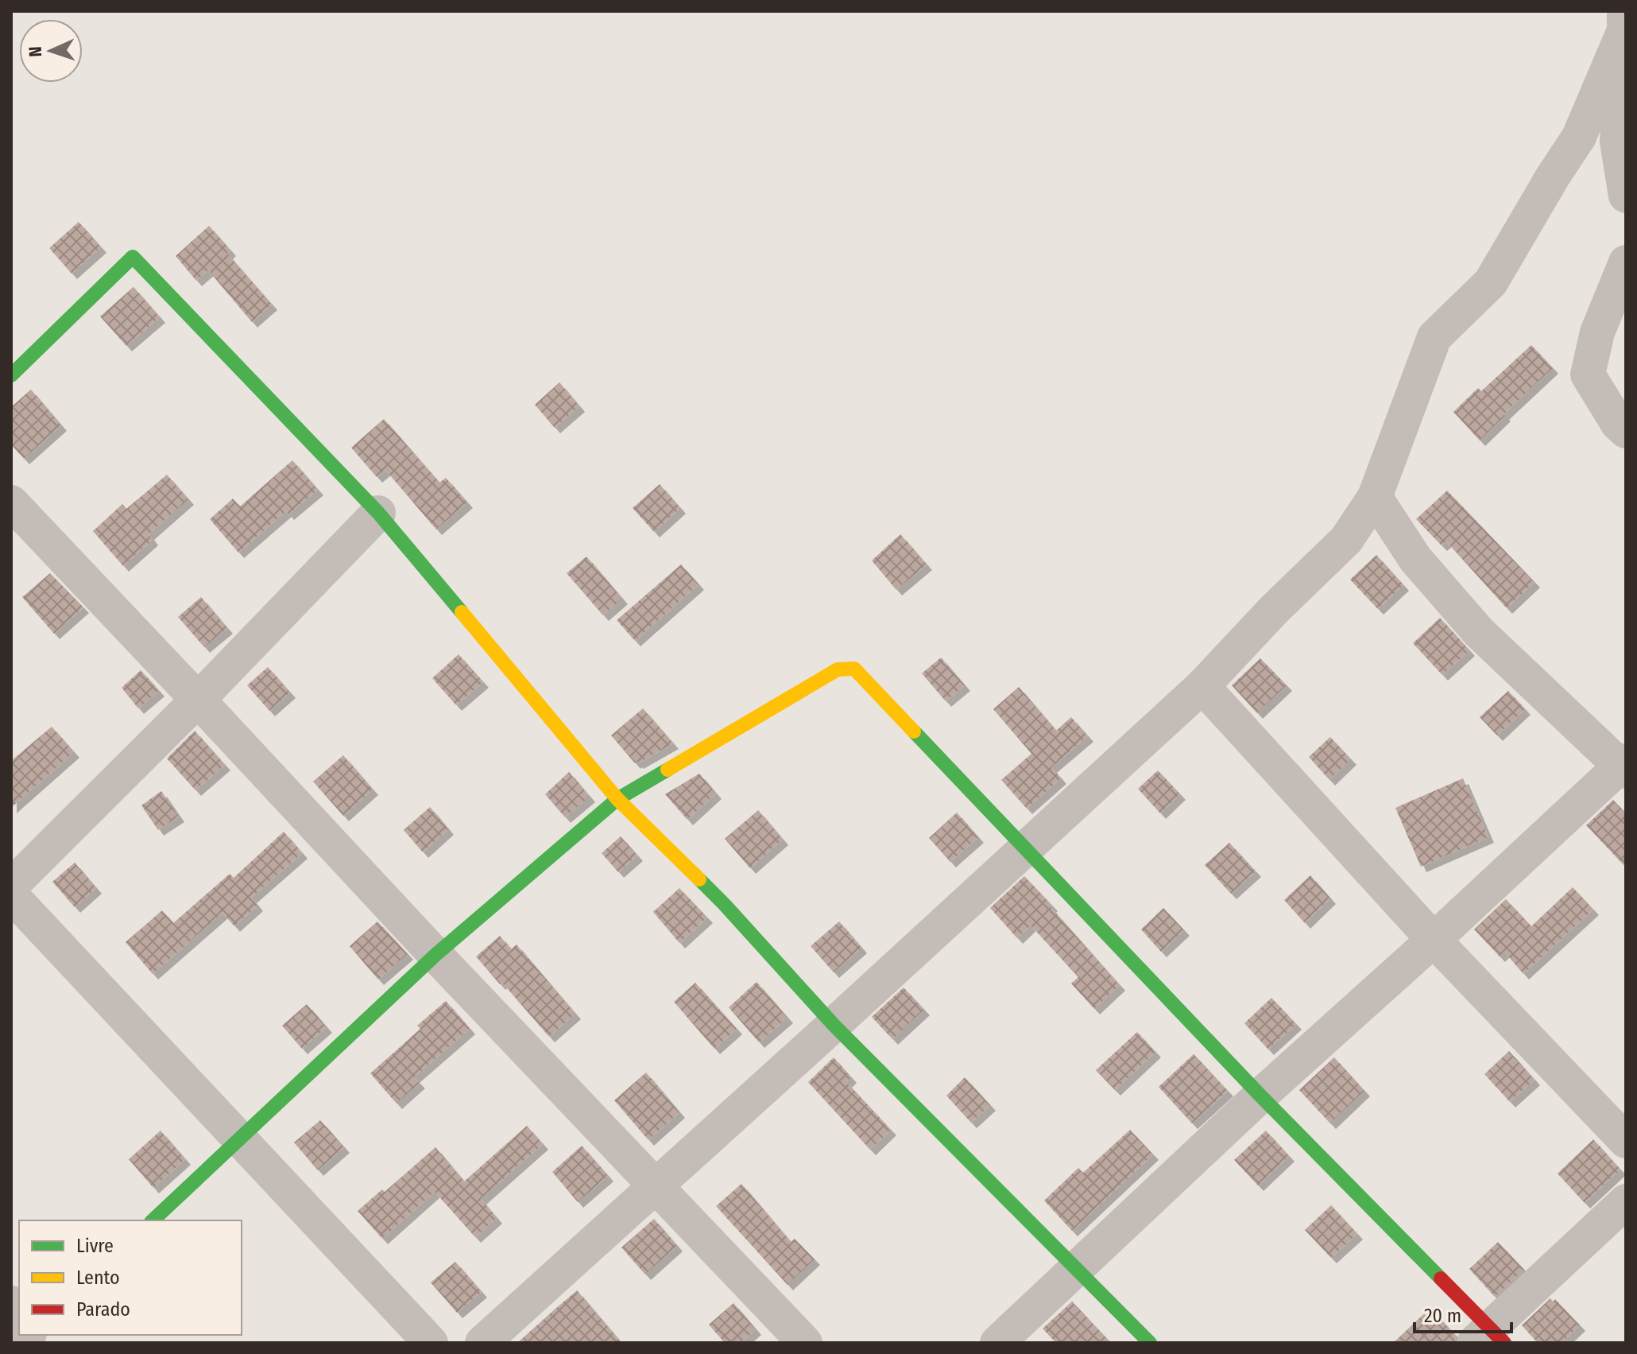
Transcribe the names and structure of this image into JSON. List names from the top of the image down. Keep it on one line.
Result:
{"legend":["Livre","Lento","Parado"],"scale_bar":"20 m","north":"left"}
